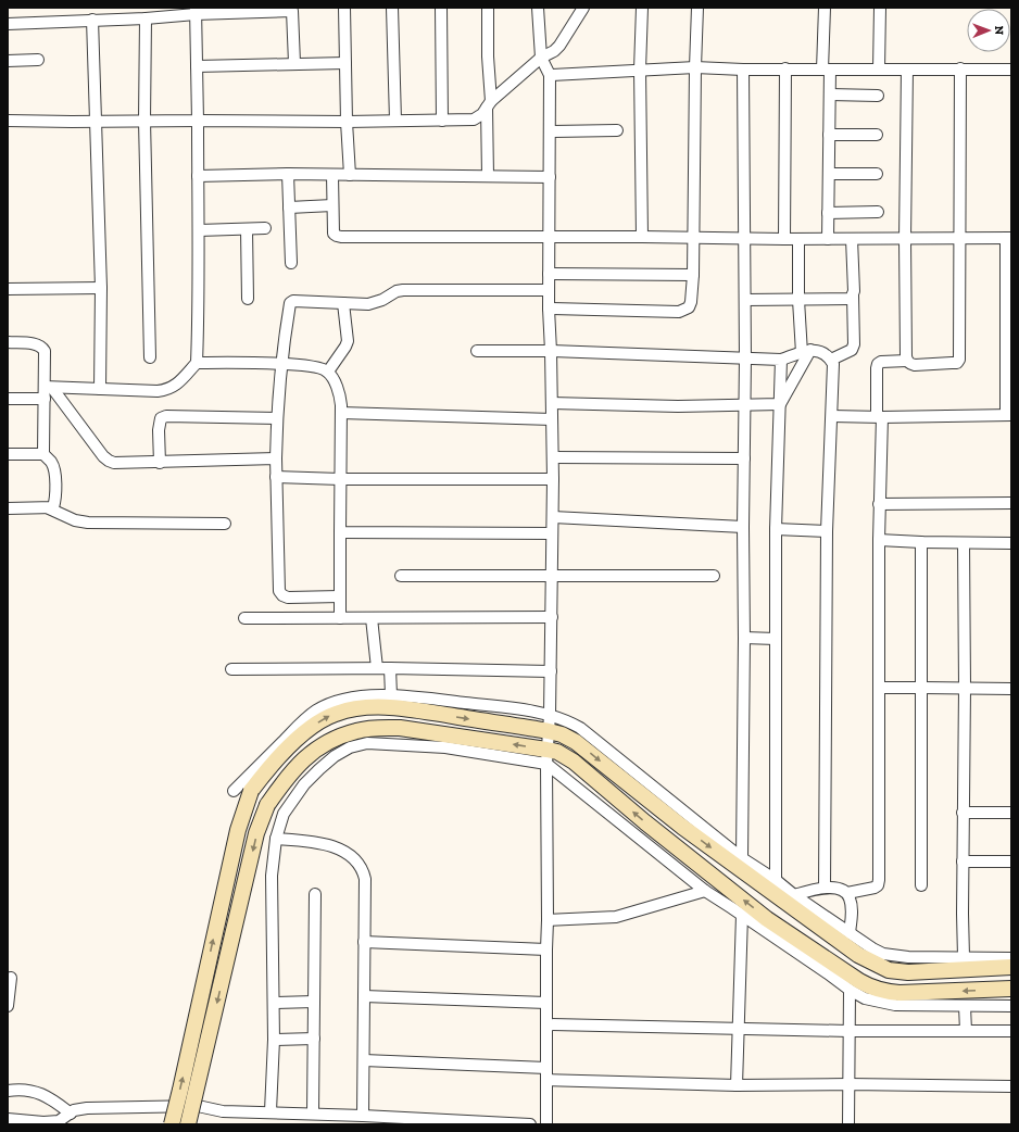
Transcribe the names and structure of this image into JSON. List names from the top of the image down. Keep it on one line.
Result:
{"north":"right"}
